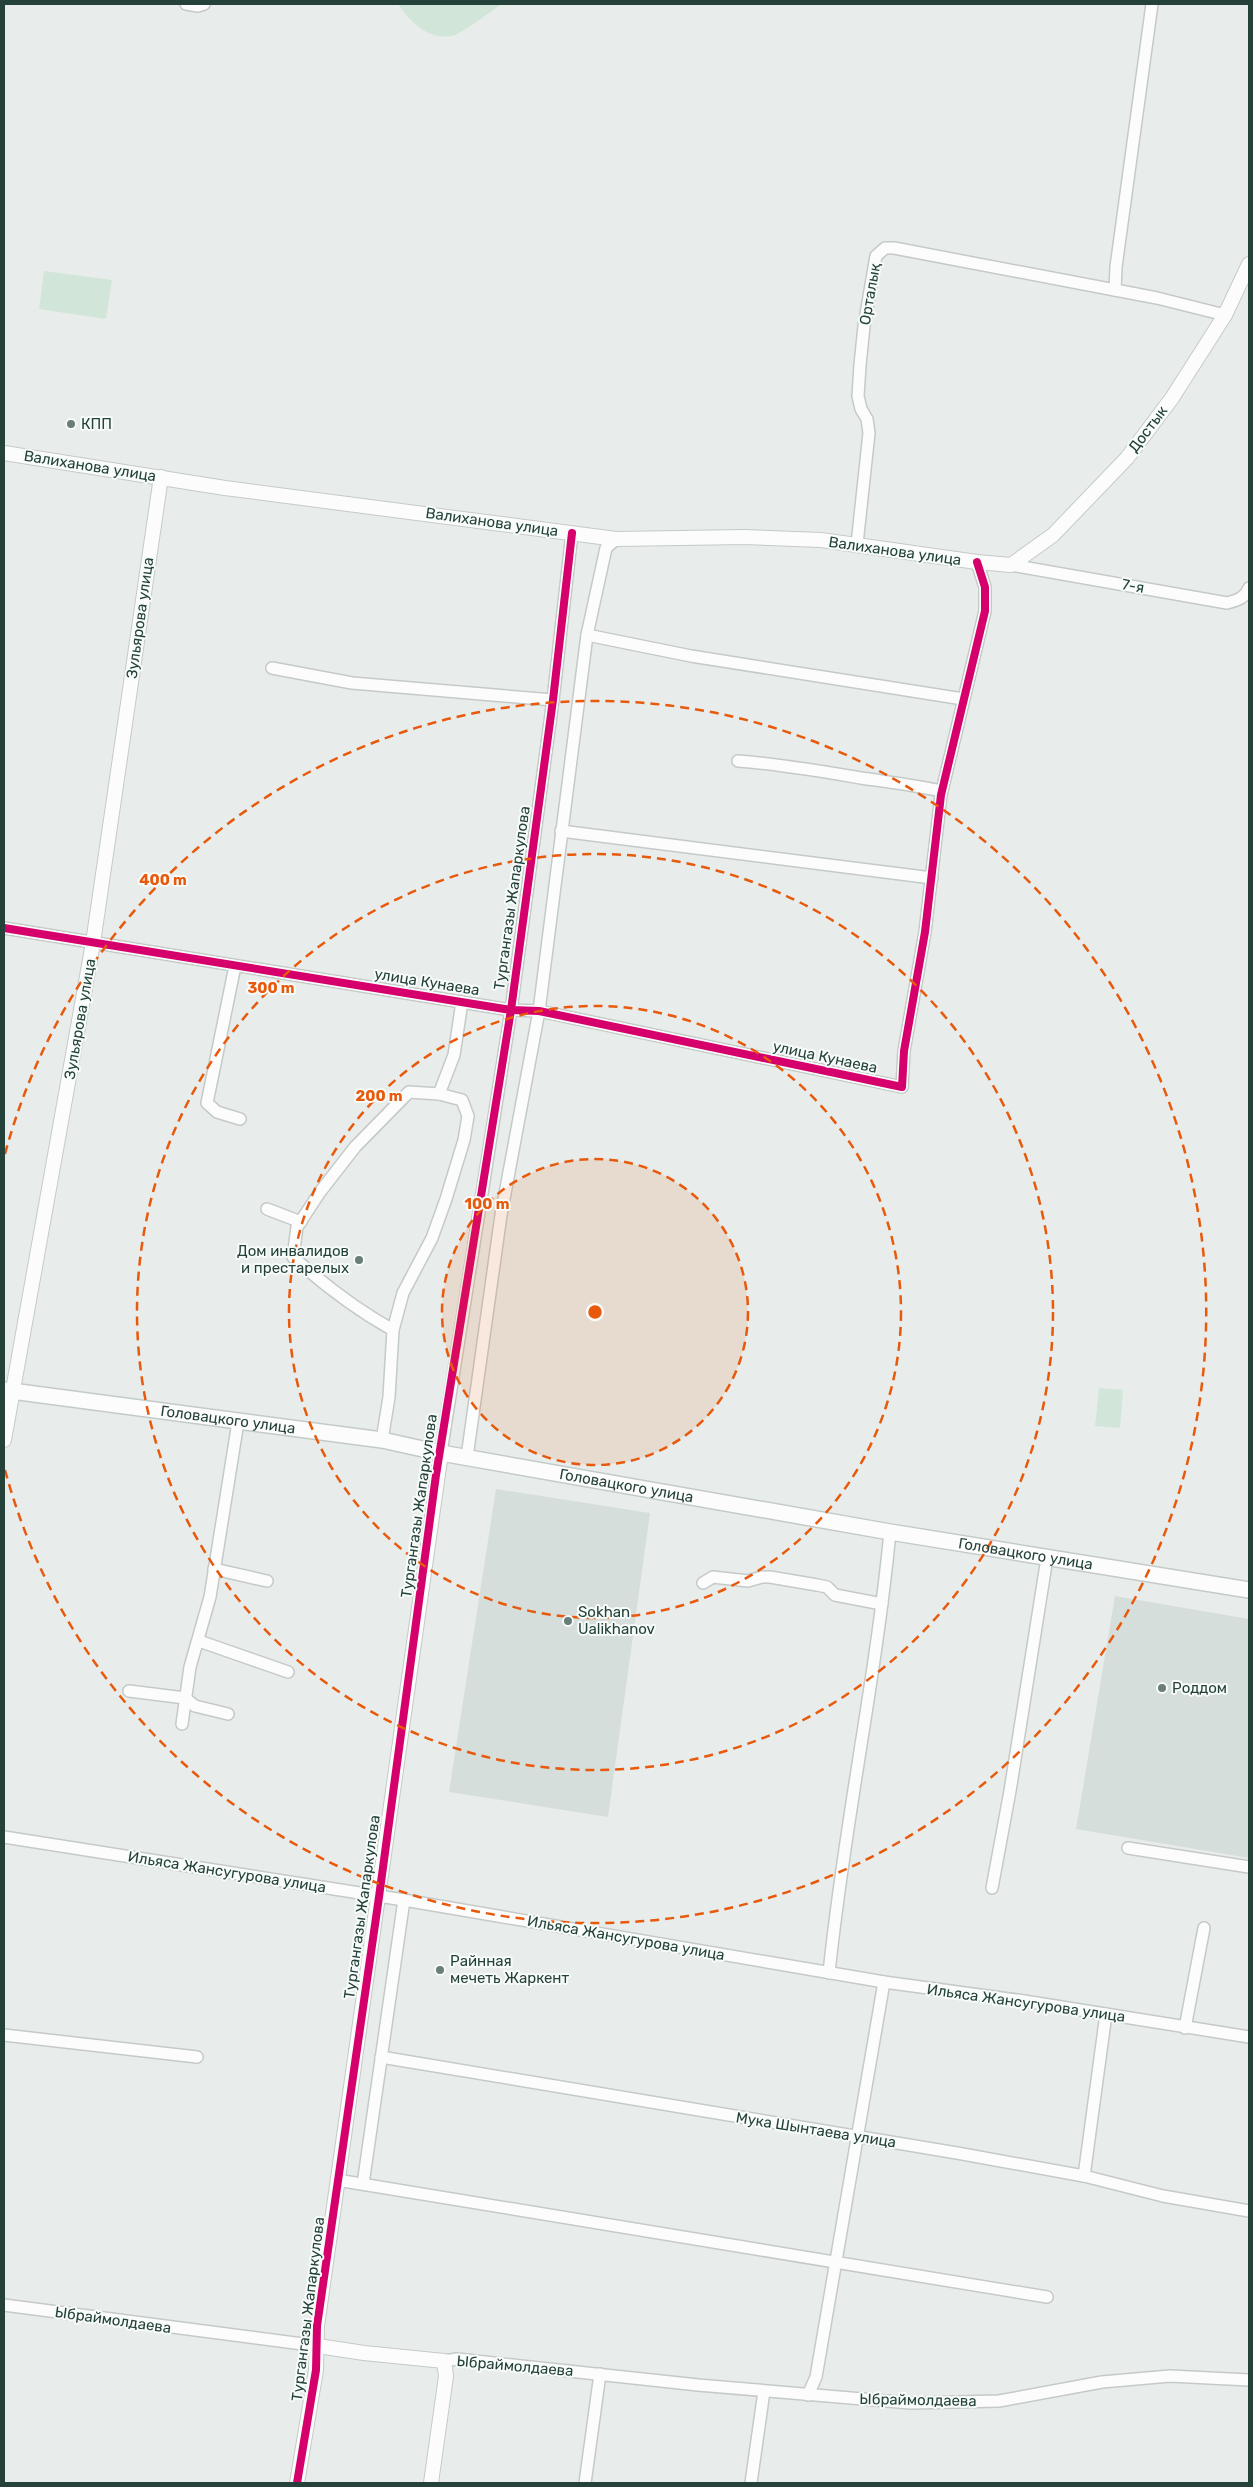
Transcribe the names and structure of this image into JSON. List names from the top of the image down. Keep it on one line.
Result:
{"streets":{"main road":["Головацкого улица"],"street":["Орталық","Достык","Валиханова улица","7-я","Зульярова улица","Тургангазы Жапаркулова","улица Кунаева","Ильяса Жансугурова улица","Мука Шынтаева улица","Ыбраймолдаева"]},"crossings":[["Орталық","Валиханова улица"],["Достык","Валиханова улица"],["Достык","7-я"],["Валиханова улица","7-я"],["Валиханова улица","Зульярова улица"],["Валиханова улица","Тургангазы Жапаркулова"],["Зульярова улица","улица Кунаева"],["Зульярова улица","Головацкого улица"],["Тургангазы Жапаркулова","улица Кунаева"],["Тургангазы Жапаркулова","Головацкого улица"],["Тургангазы Жапаркулова","Ильяса Жансугурова улица"],["Тургангазы Жапаркулова","Ыбраймолдаева"]],"places":["КПП","Дом инвалидов и престарелых","Sokhan Ualikhanov","Роддом","Райнная мечеть Жаркент"],"rings":["400 m","300 m","200 m","100 m"]}
